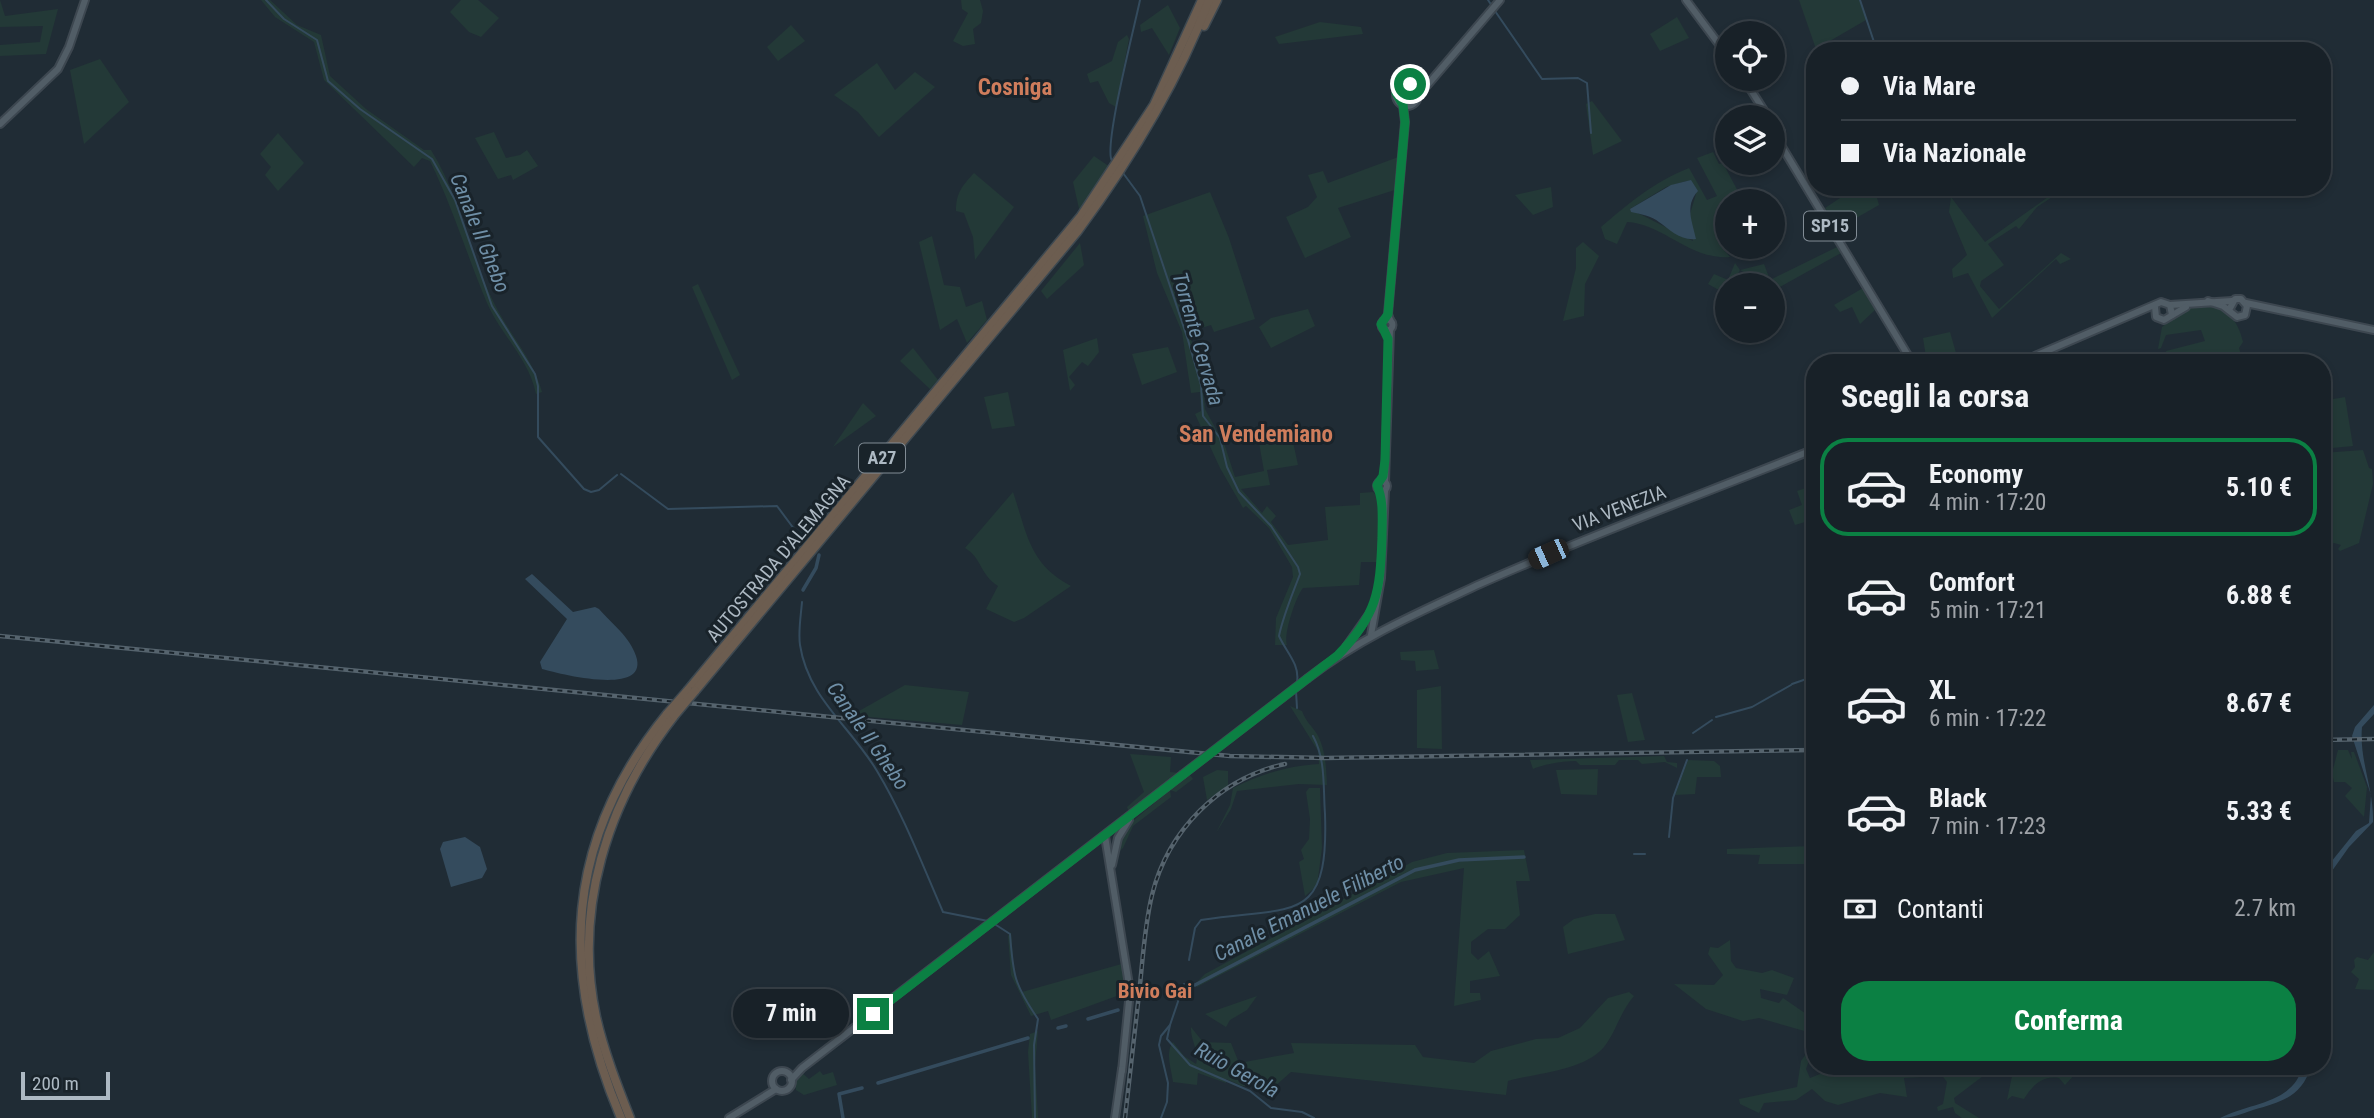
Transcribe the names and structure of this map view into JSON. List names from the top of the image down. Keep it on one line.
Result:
{"streets":{"highway":["A27","AUTOSTRADA D'ALEMAGNA"],"main road":["SP15","VIA VENEZIA"]},"crossings":[["A27","AUTOSTRADA D'ALEMAGNA"]],"districts":["Cosniga","San Vendemiano","Bivio Gai"],"water":["Canale Il Ghebo","Torrente Cervada","Canale Emanuele Filiberto","Ruio Gerola"],"scale_bar":"200 m","page":{"map_buttons":["+","−"],"banner":["Via Mare","Via Nazionale"],"heading":"Scegli la corsa","list":[{"name":"Economy","note":"4 min · 17:20","value":"5.10 €"},{"name":"Comfort","note":"5 min · 17:21","value":"6.88 €"},{"name":"XL","note":"6 min · 17:22","value":"8.67 €"},{"name":"Black","note":"7 min · 17:23","value":"5.33 €"}],"pay":["Contanti","2.7 km"],"buttons":"Conferma","bubble":"7 min","scale":"200 m"}}
